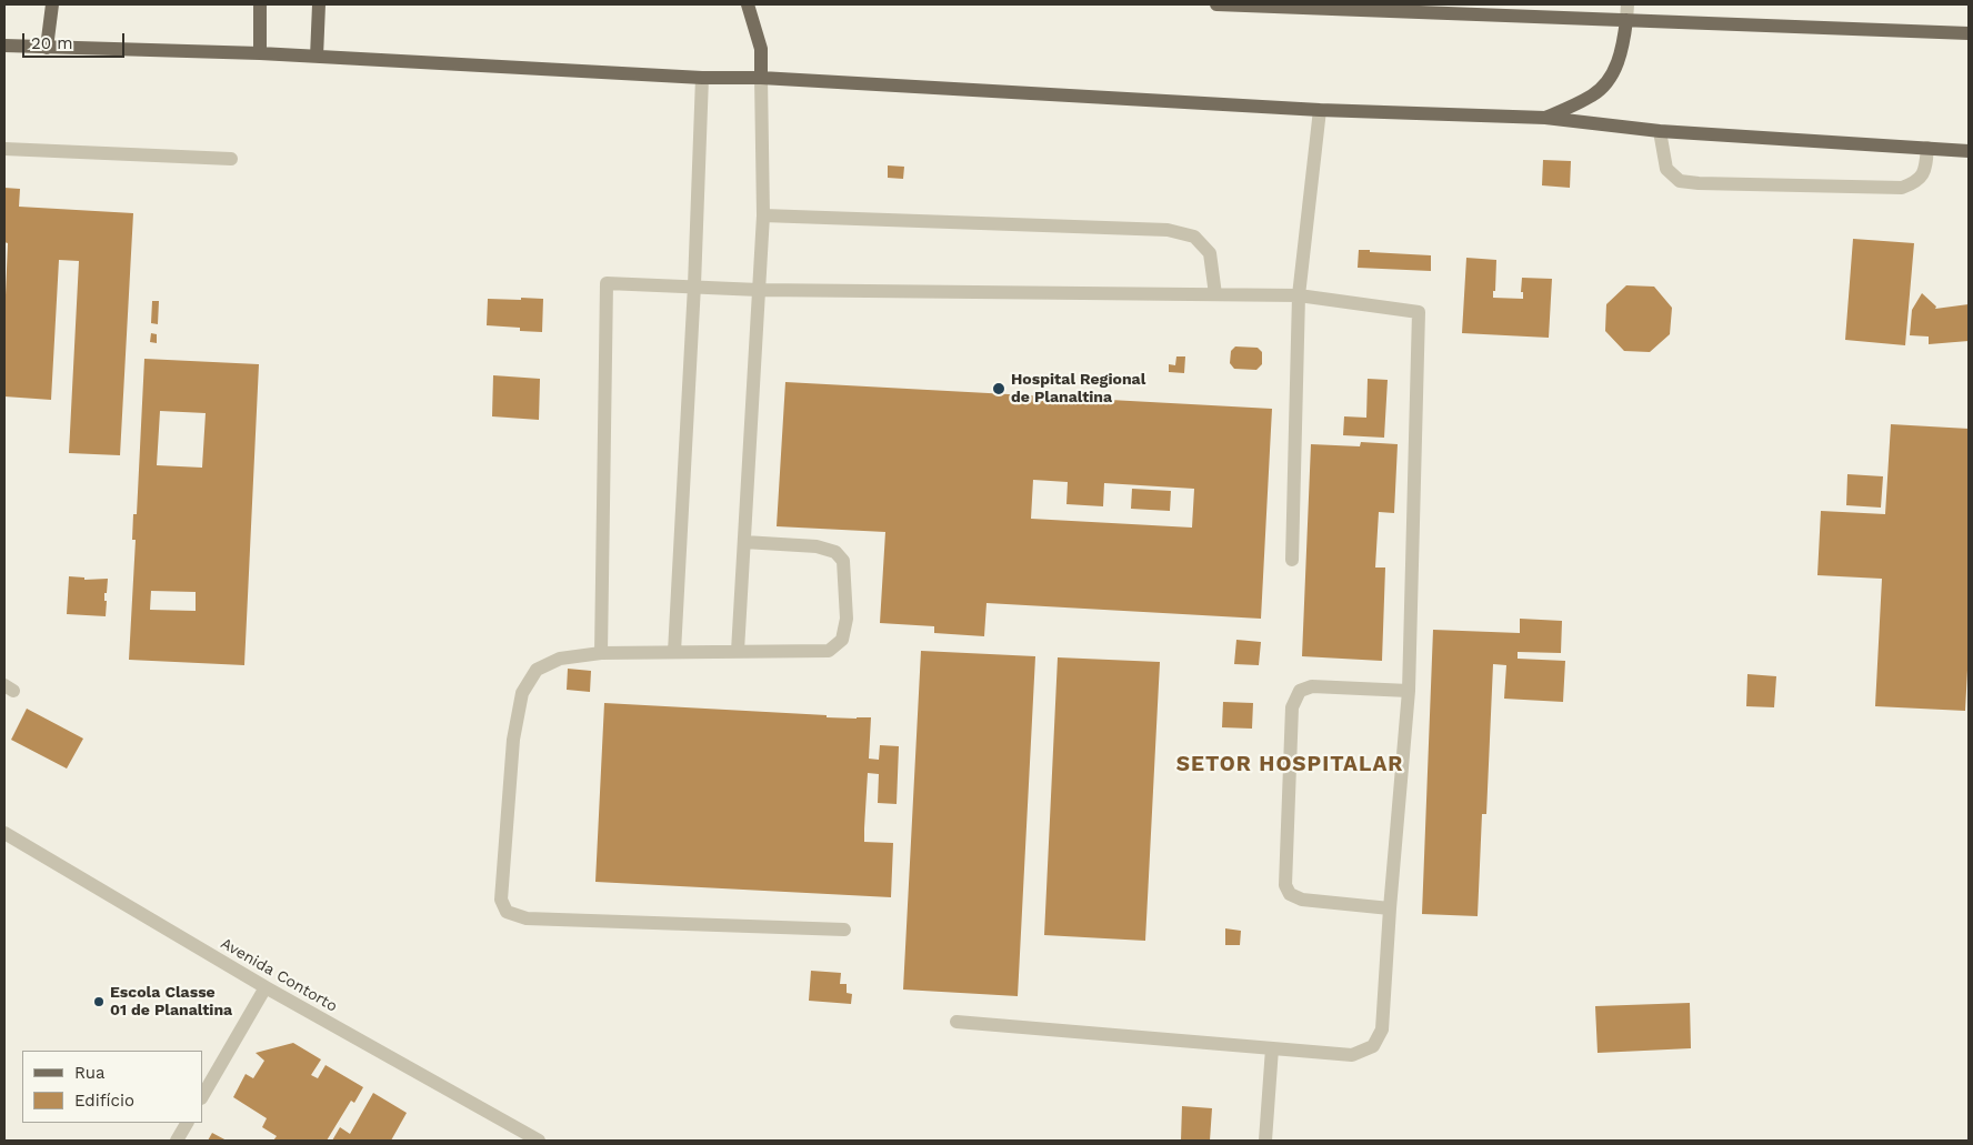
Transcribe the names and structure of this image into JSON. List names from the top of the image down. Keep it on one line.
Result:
{"streets":{"street":["Avenida Contorto"]},"districts":["SETOR HOSPITALAR"],"places":["Hospital Regional de Planaltina","Escola Classe 01 de Planaltina"],"legend":["Rua","Edifício"],"scale_bar":"20 m"}
